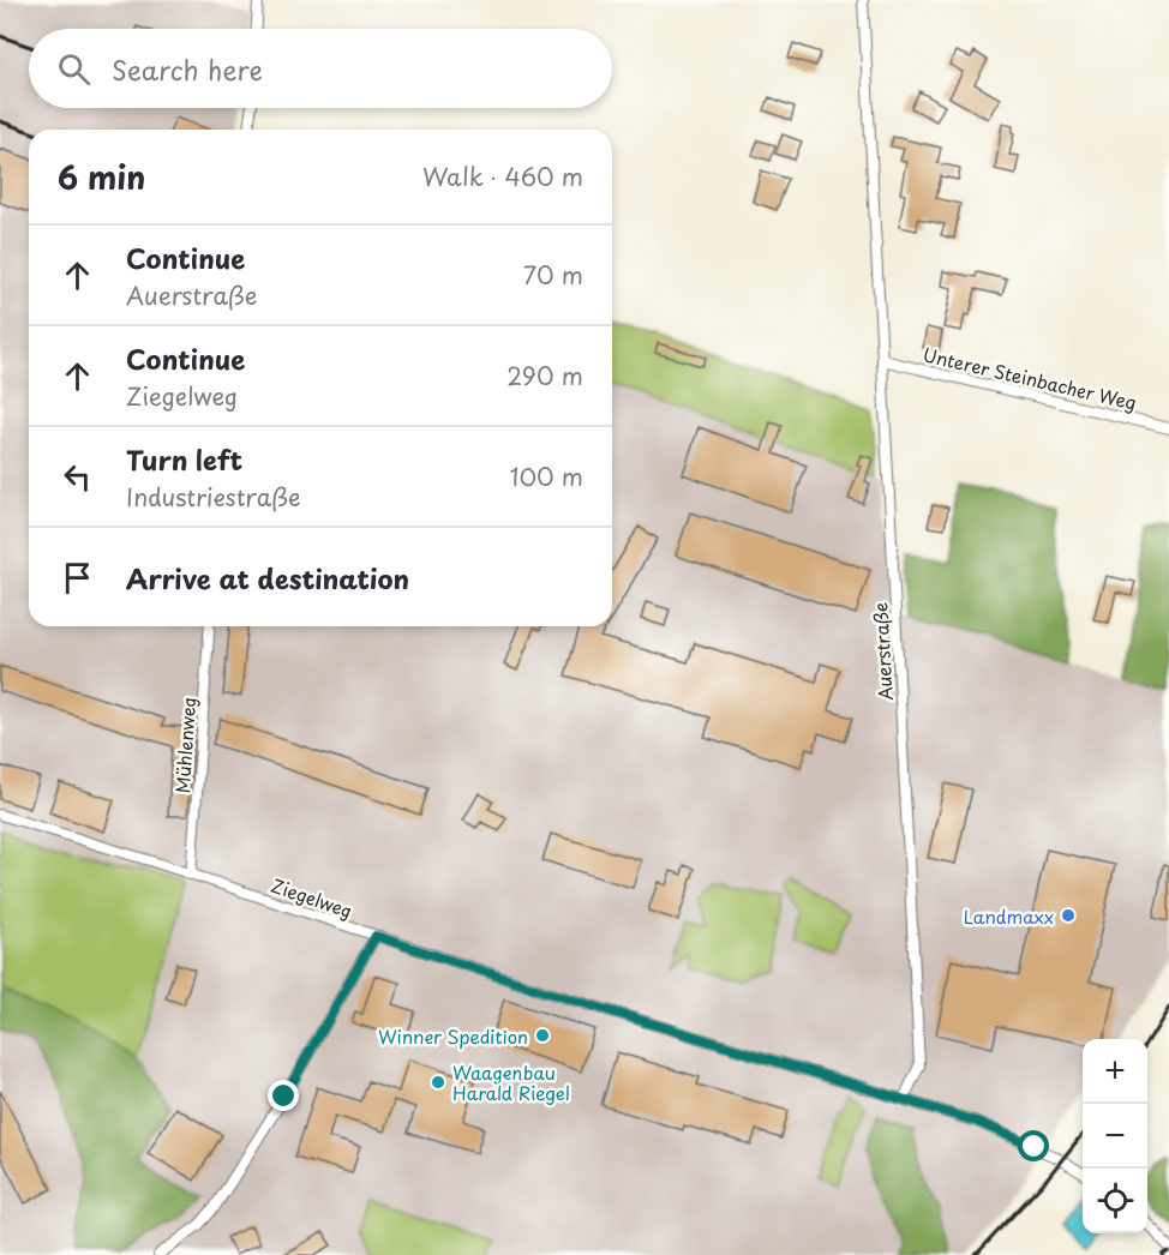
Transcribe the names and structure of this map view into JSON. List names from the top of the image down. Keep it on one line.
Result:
{"streets":{"street":["Unterer Steinbacher Weg","Auerstraße","Mühlenweg","Ziegelweg"]},"crossings":[["Unterer Steinbacher Weg","Auerstraße"],["Auerstraße","Ziegelweg"],["Mühlenweg","Ziegelweg"]],"places":["Landmaxx","Winner Spedition","Waagenbau Harald Riegel"],"page":{"search":"Search here","heading":["6 min","Walk · 460 m"],"list":[["Continue","Auerstraße","70 m"],["Continue","Ziegelweg","290 m"],["Turn left","Industriestraße","100 m"],"Arrive at destination"],"map_buttons":["+","−"]}}
